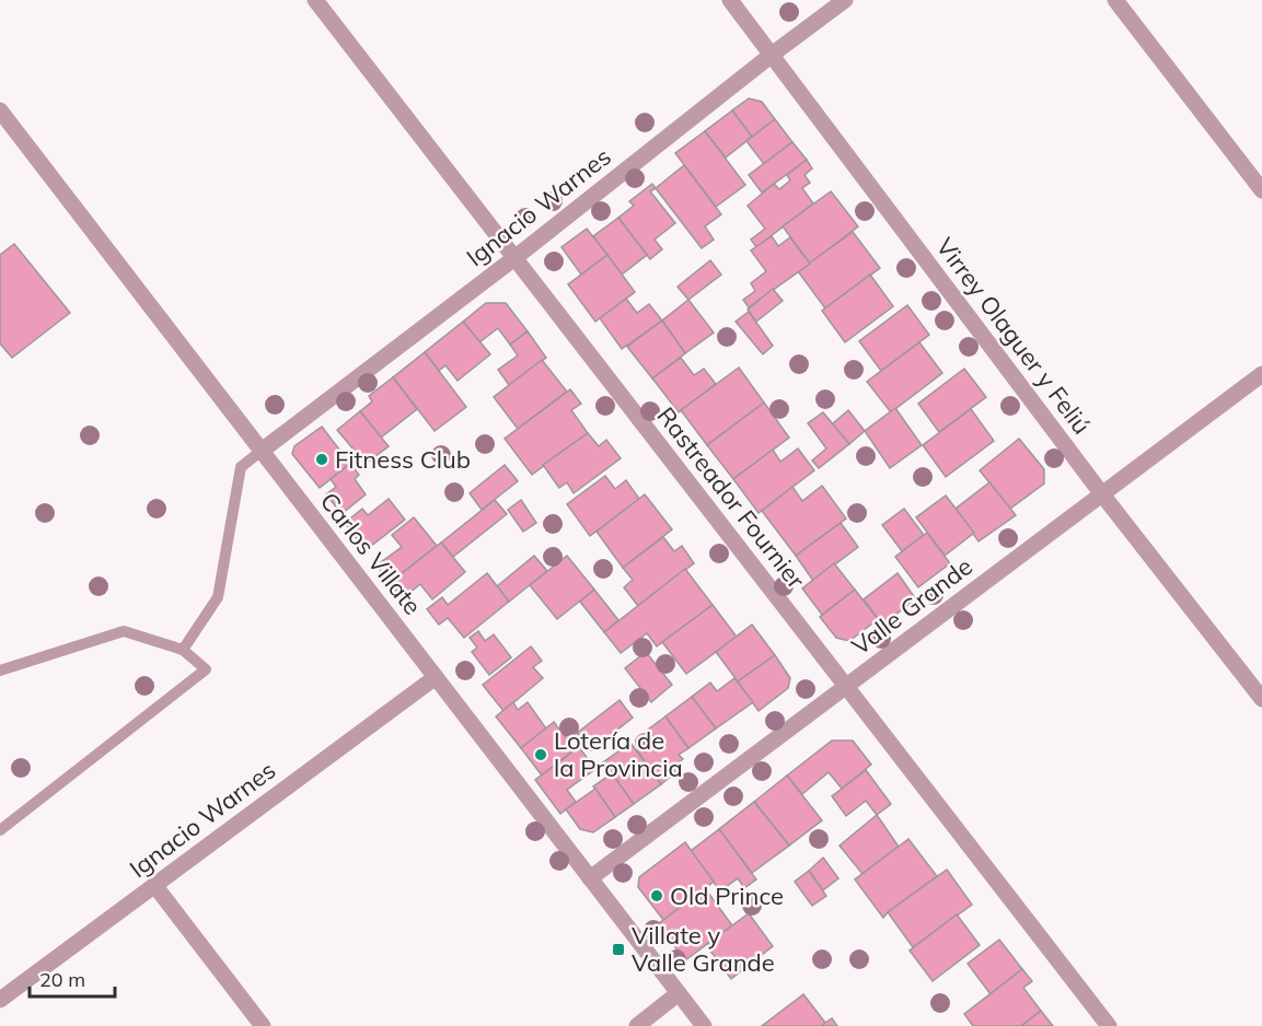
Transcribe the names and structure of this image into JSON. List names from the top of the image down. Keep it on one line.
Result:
{"streets":{"street":["Ignacio Warnes","Virrey Olaguer y Feliú","Rastreador Fournier","Carlos Villate","Valle Grande"]},"crossings":[["Ignacio Warnes","Virrey Olaguer y Feliú"],["Ignacio Warnes","Rastreador Fournier"],["Ignacio Warnes","Carlos Villate"],["Virrey Olaguer y Feliú","Valle Grande"],["Rastreador Fournier","Valle Grande"],["Carlos Villate","Valle Grande"]],"places":{"other":["Fitness Club","Lotería de la Provincia","Old Prince"],"transit":["Villate y Valle Grande"]},"scale_bar":"20 m"}
